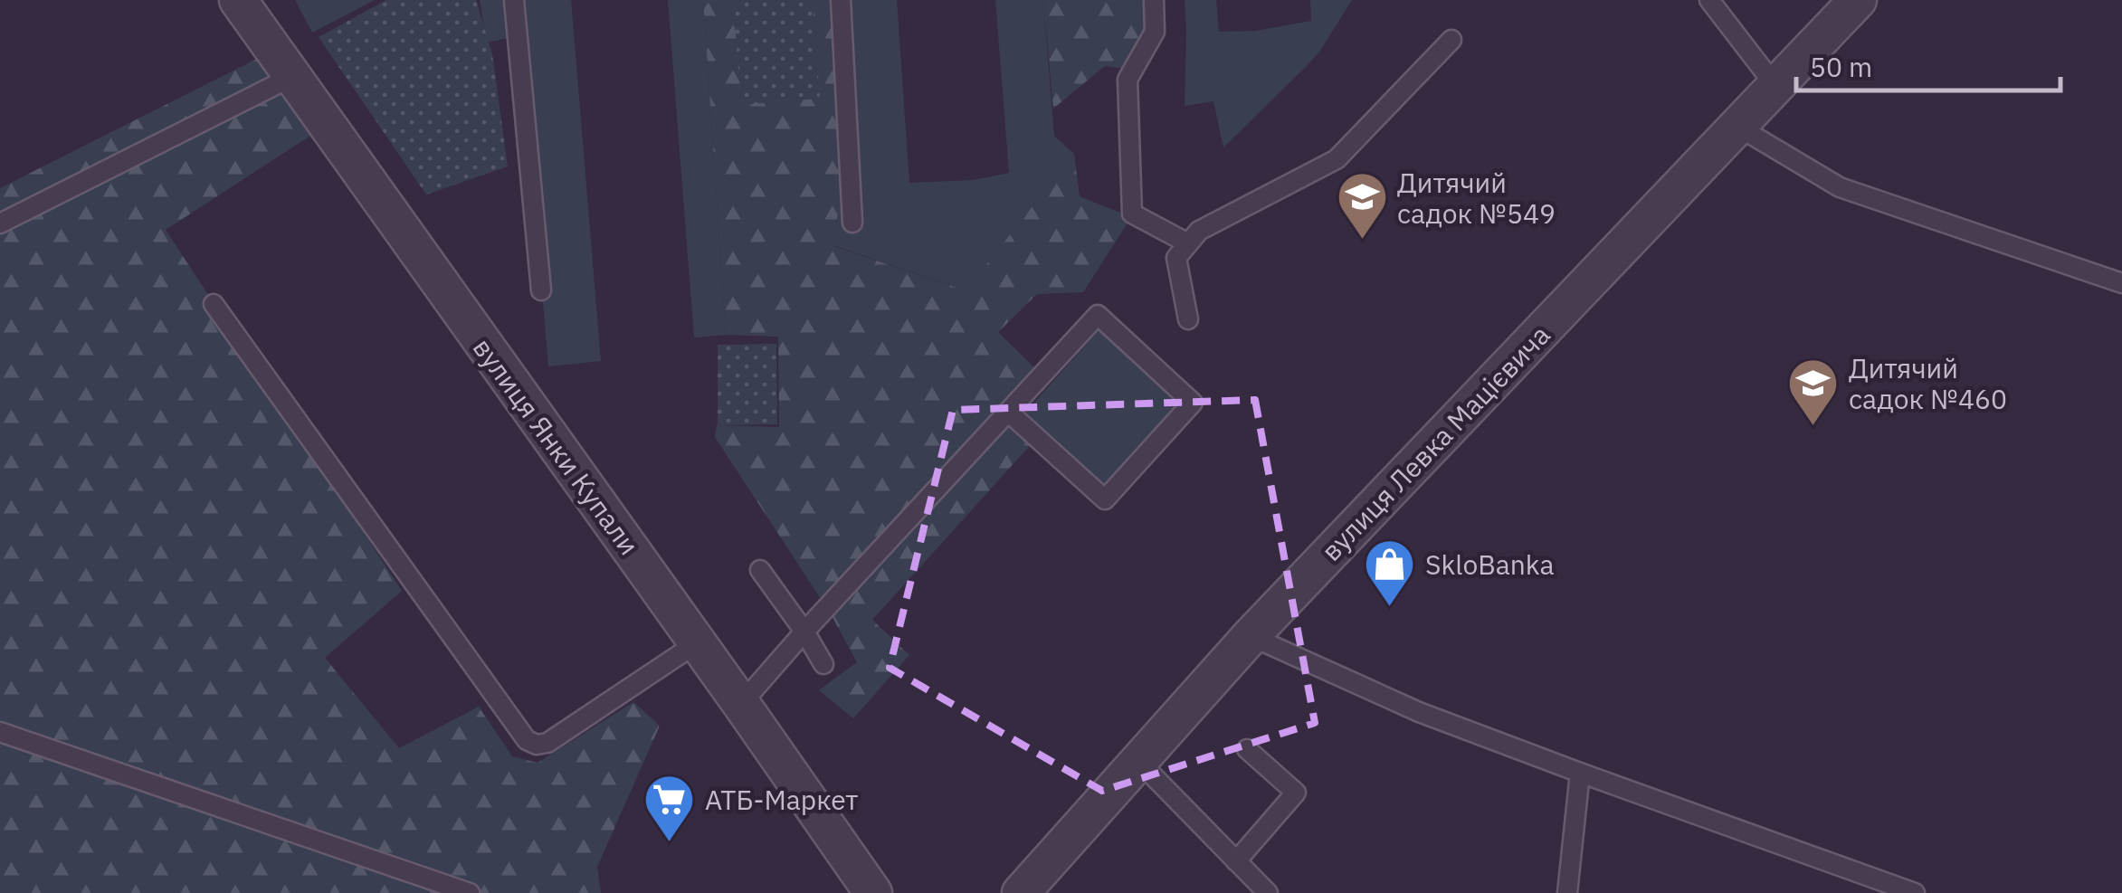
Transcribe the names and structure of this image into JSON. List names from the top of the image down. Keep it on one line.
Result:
{"streets":{"street":["вулиця Левка Мацієвича","вулиця Янки Купали"]},"places":{"school or university":["Дитячий садок №549","Дитячий садок №460"],"shop":["SkloBanka"],"supermarket":["АТБ-Маркет"]},"scale_bar":"50 m"}
